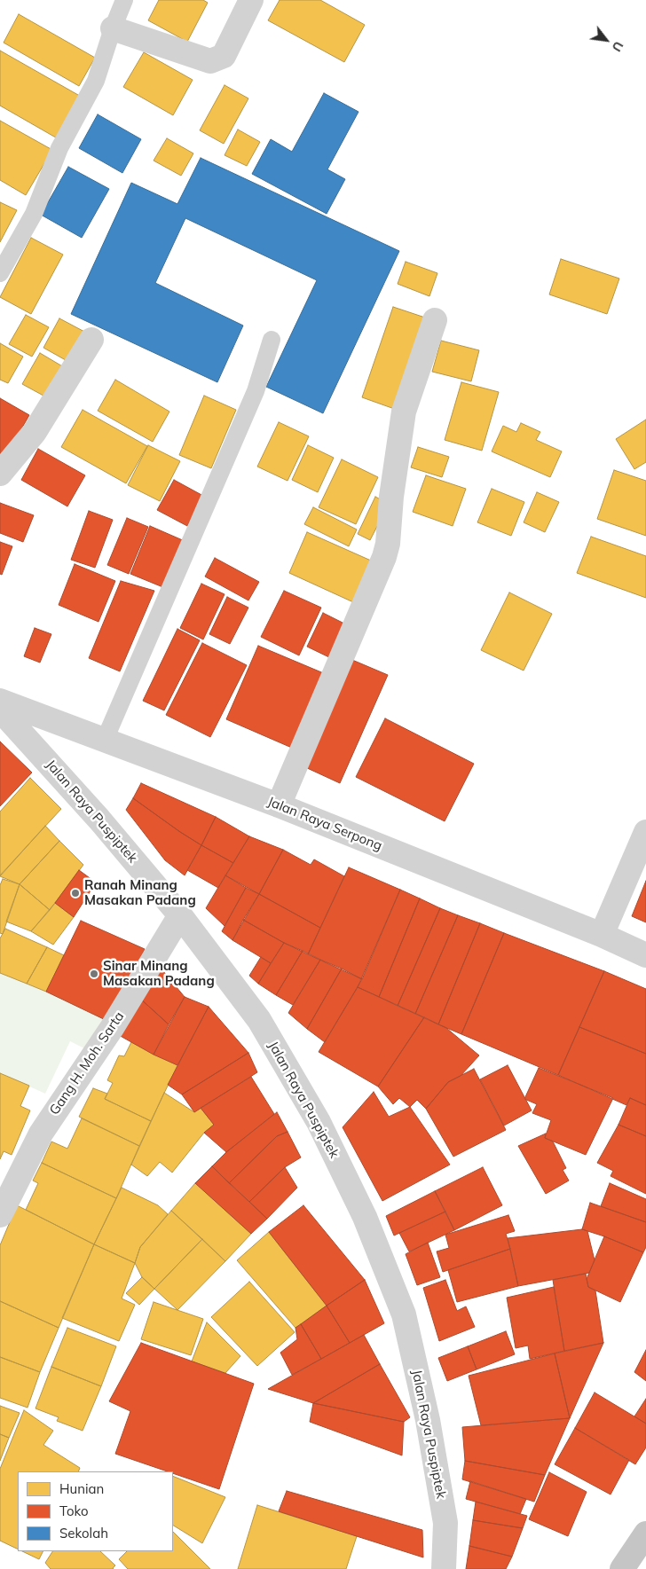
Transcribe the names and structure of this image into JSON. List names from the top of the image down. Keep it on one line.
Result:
{"streets":{"street":["Jalan Raya Puspiptek","Jalan Raya Serpong","Gang H. Moh. Sarta"]},"crossings":[["Jalan Raya Puspiptek","Gang H. Moh. Sarta"]],"places":["Ranah Minang Masakan Padang","Sinar Minang Masakan Padang"],"legend":["Hunian","Toko","Sekolah"],"north":"bottom right"}
